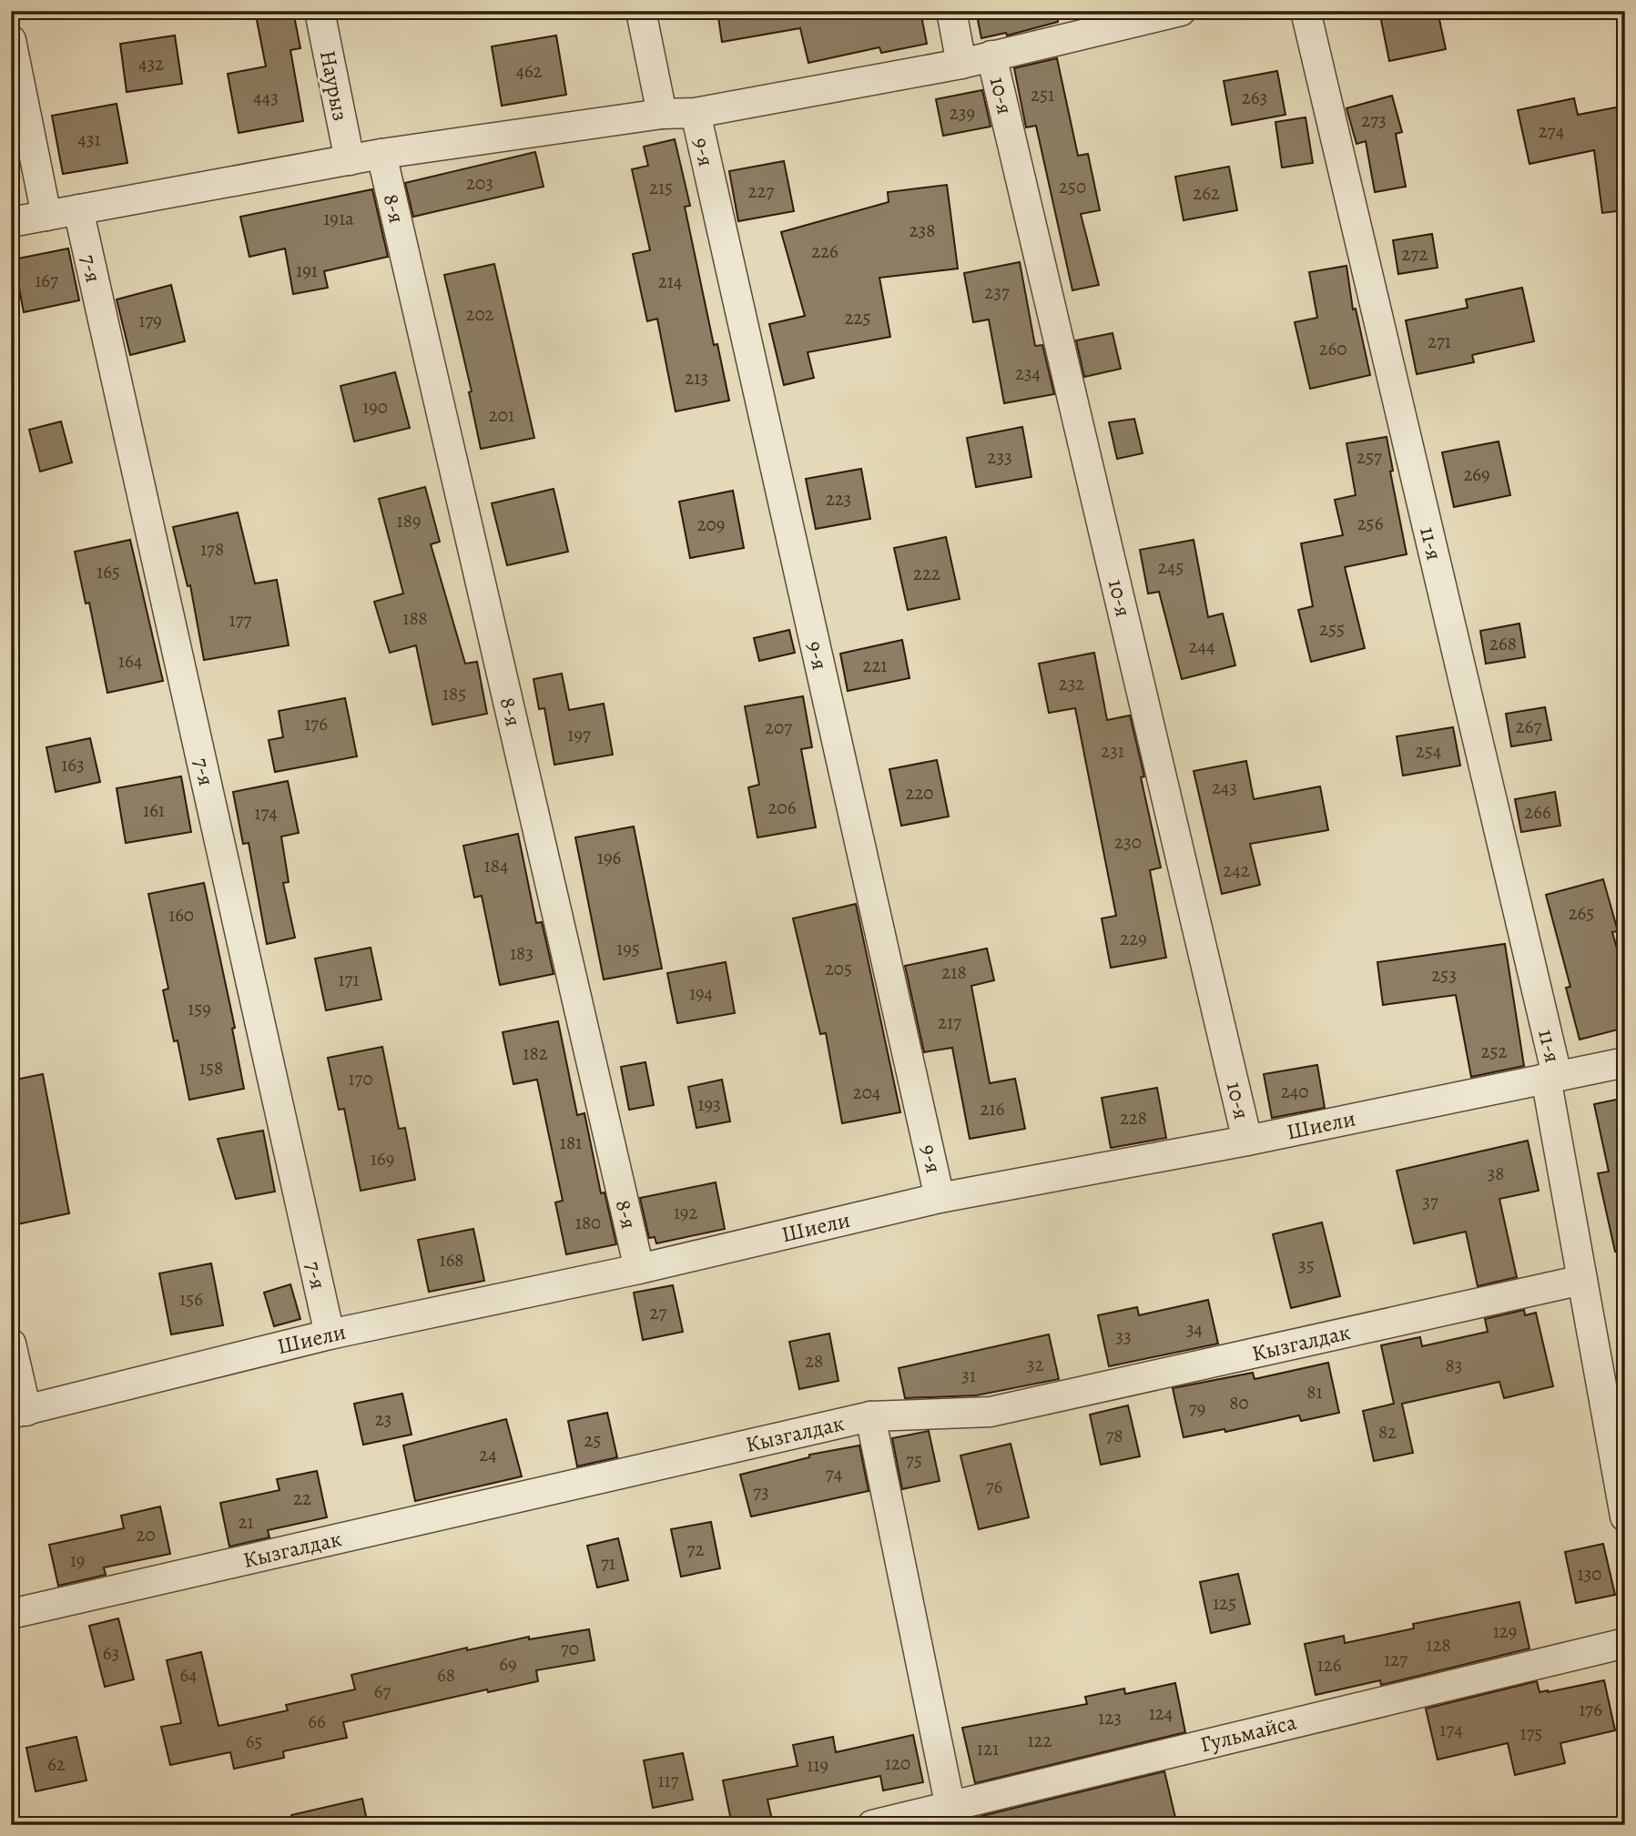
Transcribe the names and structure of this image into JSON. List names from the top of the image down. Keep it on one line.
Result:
{"streets":{"street":["Наурыз","10-я","9-я","8-я","7-я","11-я","Шиели","Кызгалдак","Гульмайса"]},"crossings":[["10-я","Шиели"],["9-я","Шиели"],["8-я","Шиели"],["7-я","Шиели"],["11-я","Шиели"],["11-я","Кызгалдак"]],"house_numbers":["432","462","251","443","263","239","273","274","431","203","250","215","227","262","191а","238","226","272","191","167","214","237","202","225","179","271","260","234","213","190","201","233","257","269","223","189","256","209","178","245","165","222","188","177","255","268","244","164","221","232","185","176","267","207","197","231","254","163","243","220","206","161","266","174","230","196","184","242","265","160","229","195","183","205","218","253","171","194","159","217","252","182","158","170","240","204","193","216","228","181","169","38","37","192","180","168","35","156","27","34","33","28","32","83","31","81","80","79","23","82","78","25","24","75","74","76","73","22","21","20","72","19","71","130","125","129","128","70","63","127","69","126","64","68","67","176","124","123","66","174","175","122","65","121","120","62","119","117"]}
